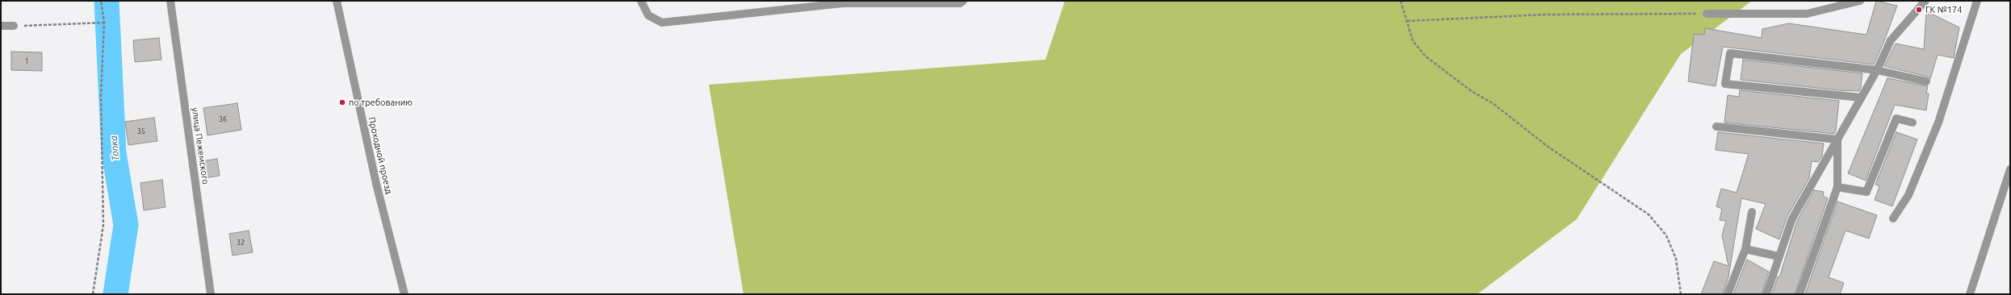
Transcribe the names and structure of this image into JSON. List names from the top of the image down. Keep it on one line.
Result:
{"streets":{"street":["улица Пежемского","Проходной проезд"]},"water":["Топка"],"places":["ГК №174","по требованию"],"house_numbers":["1","36","35","32"]}
